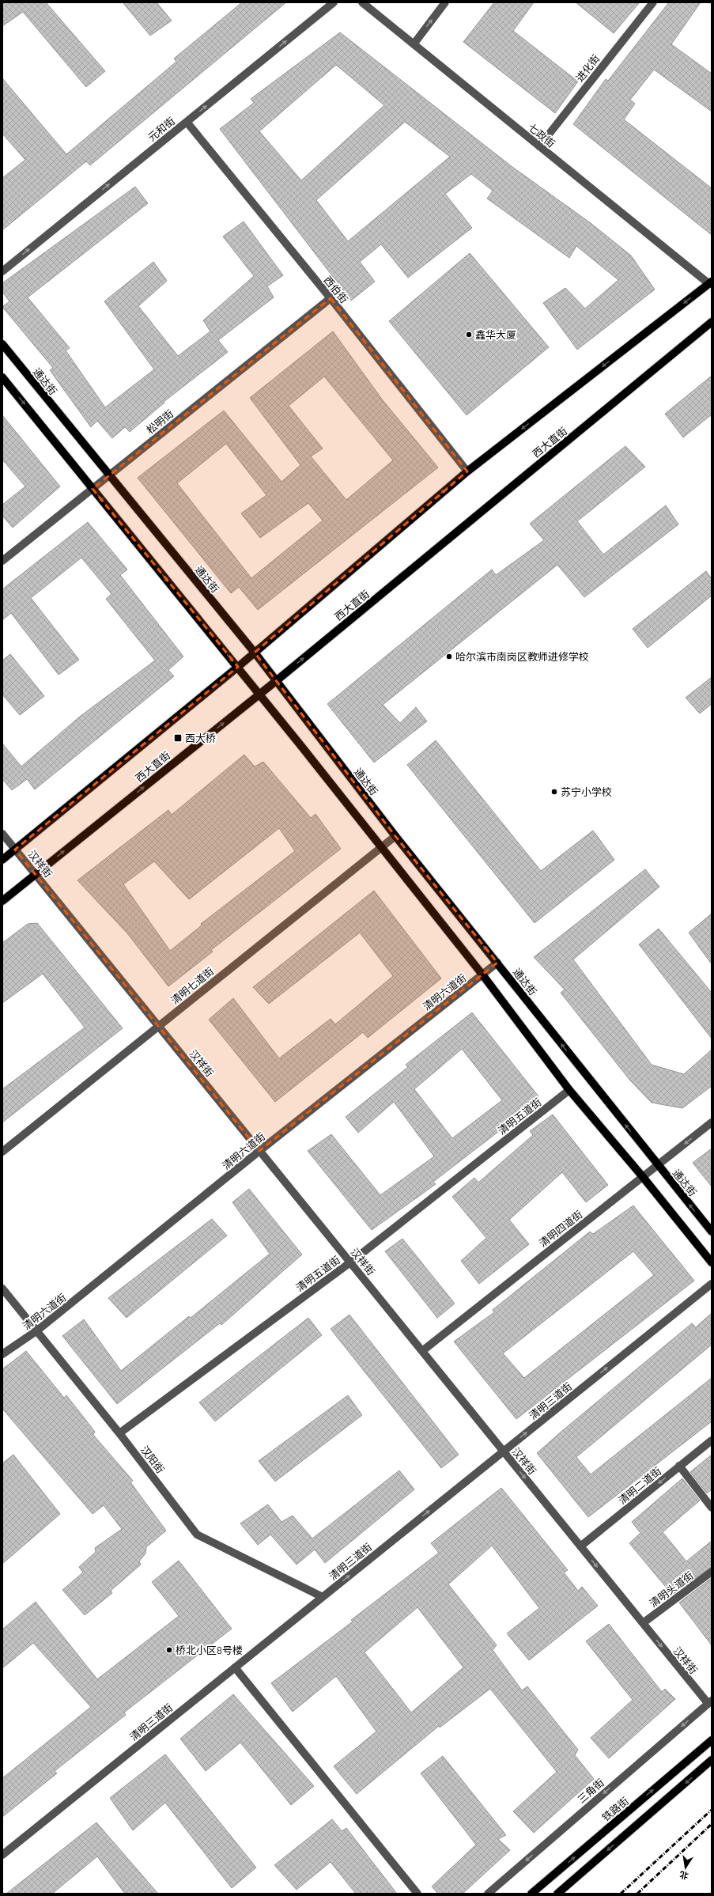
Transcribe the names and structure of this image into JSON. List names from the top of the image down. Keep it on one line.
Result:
{"streets":{"main road":["通达街","西大直街","铁路街"],"street":["进化街","元和街","七政街","西伯街","松明街","汉祥街","清明七道街","清明六道街","清明五道街","清明四道街","清明三道街","汉阳街","清明二道街","清明头道街","三角街"]},"crossings":[["进化街","七政街"],["元和街","西伯街"],["西伯街","松明街"],["通达街","松明街"],["通达街","西大直街"],["通达街","清明七道街"],["通达街","清明六道街"],["通达街","清明四道街"],["西大直街","汉祥街"],["汉祥街","清明七道街"],["汉祥街","清明六道街"],["汉祥街","清明五道街"],["汉祥街","清明四道街"],["汉祥街","清明三道街"],["汉祥街","清明二道街"],["汉祥街","清明头道街"],["汉祥街","三角街"],["清明六道街","汉阳街"],["清明五道街","汉阳街"],["清明三道街","汉阳街"]],"one_way":["元和街","清明三道街","清明二道街","三角街"],"places":{"other":["鑫华大厦","哈尔滨市南岗区教师进修学校","苏宁小学校","桥北小区8号楼"],"transit":["西大桥"]},"north":"bottom"}
